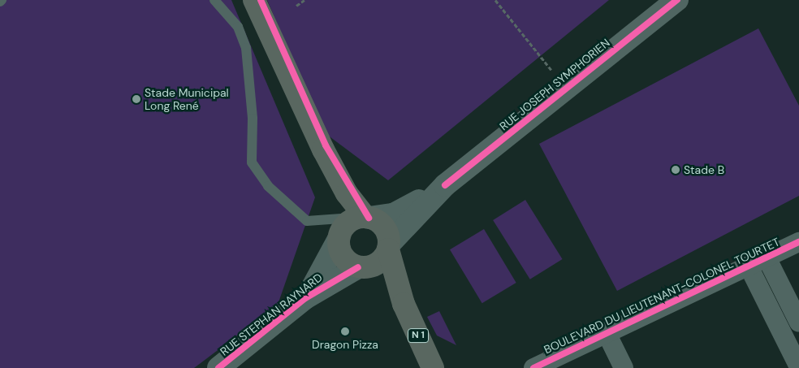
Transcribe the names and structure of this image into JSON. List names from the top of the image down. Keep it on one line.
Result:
{"streets":{"main road":["N 1"],"street":["RUE JOSEPH SYMPHORIEN","BOULEVARD DU LIEUTENANT-COLONEL TOURTET","RUE STEPHAN RAYNARD"]},"crossings":[["RUE JOSEPH SYMPHORIEN","RUE STEPHAN RAYNARD"],["RUE JOSEPH SYMPHORIEN","N 1"],["RUE STEPHAN RAYNARD","N 1"]],"places":["Stade Municipal Long René","Stade B","Dragon Pizza"]}
